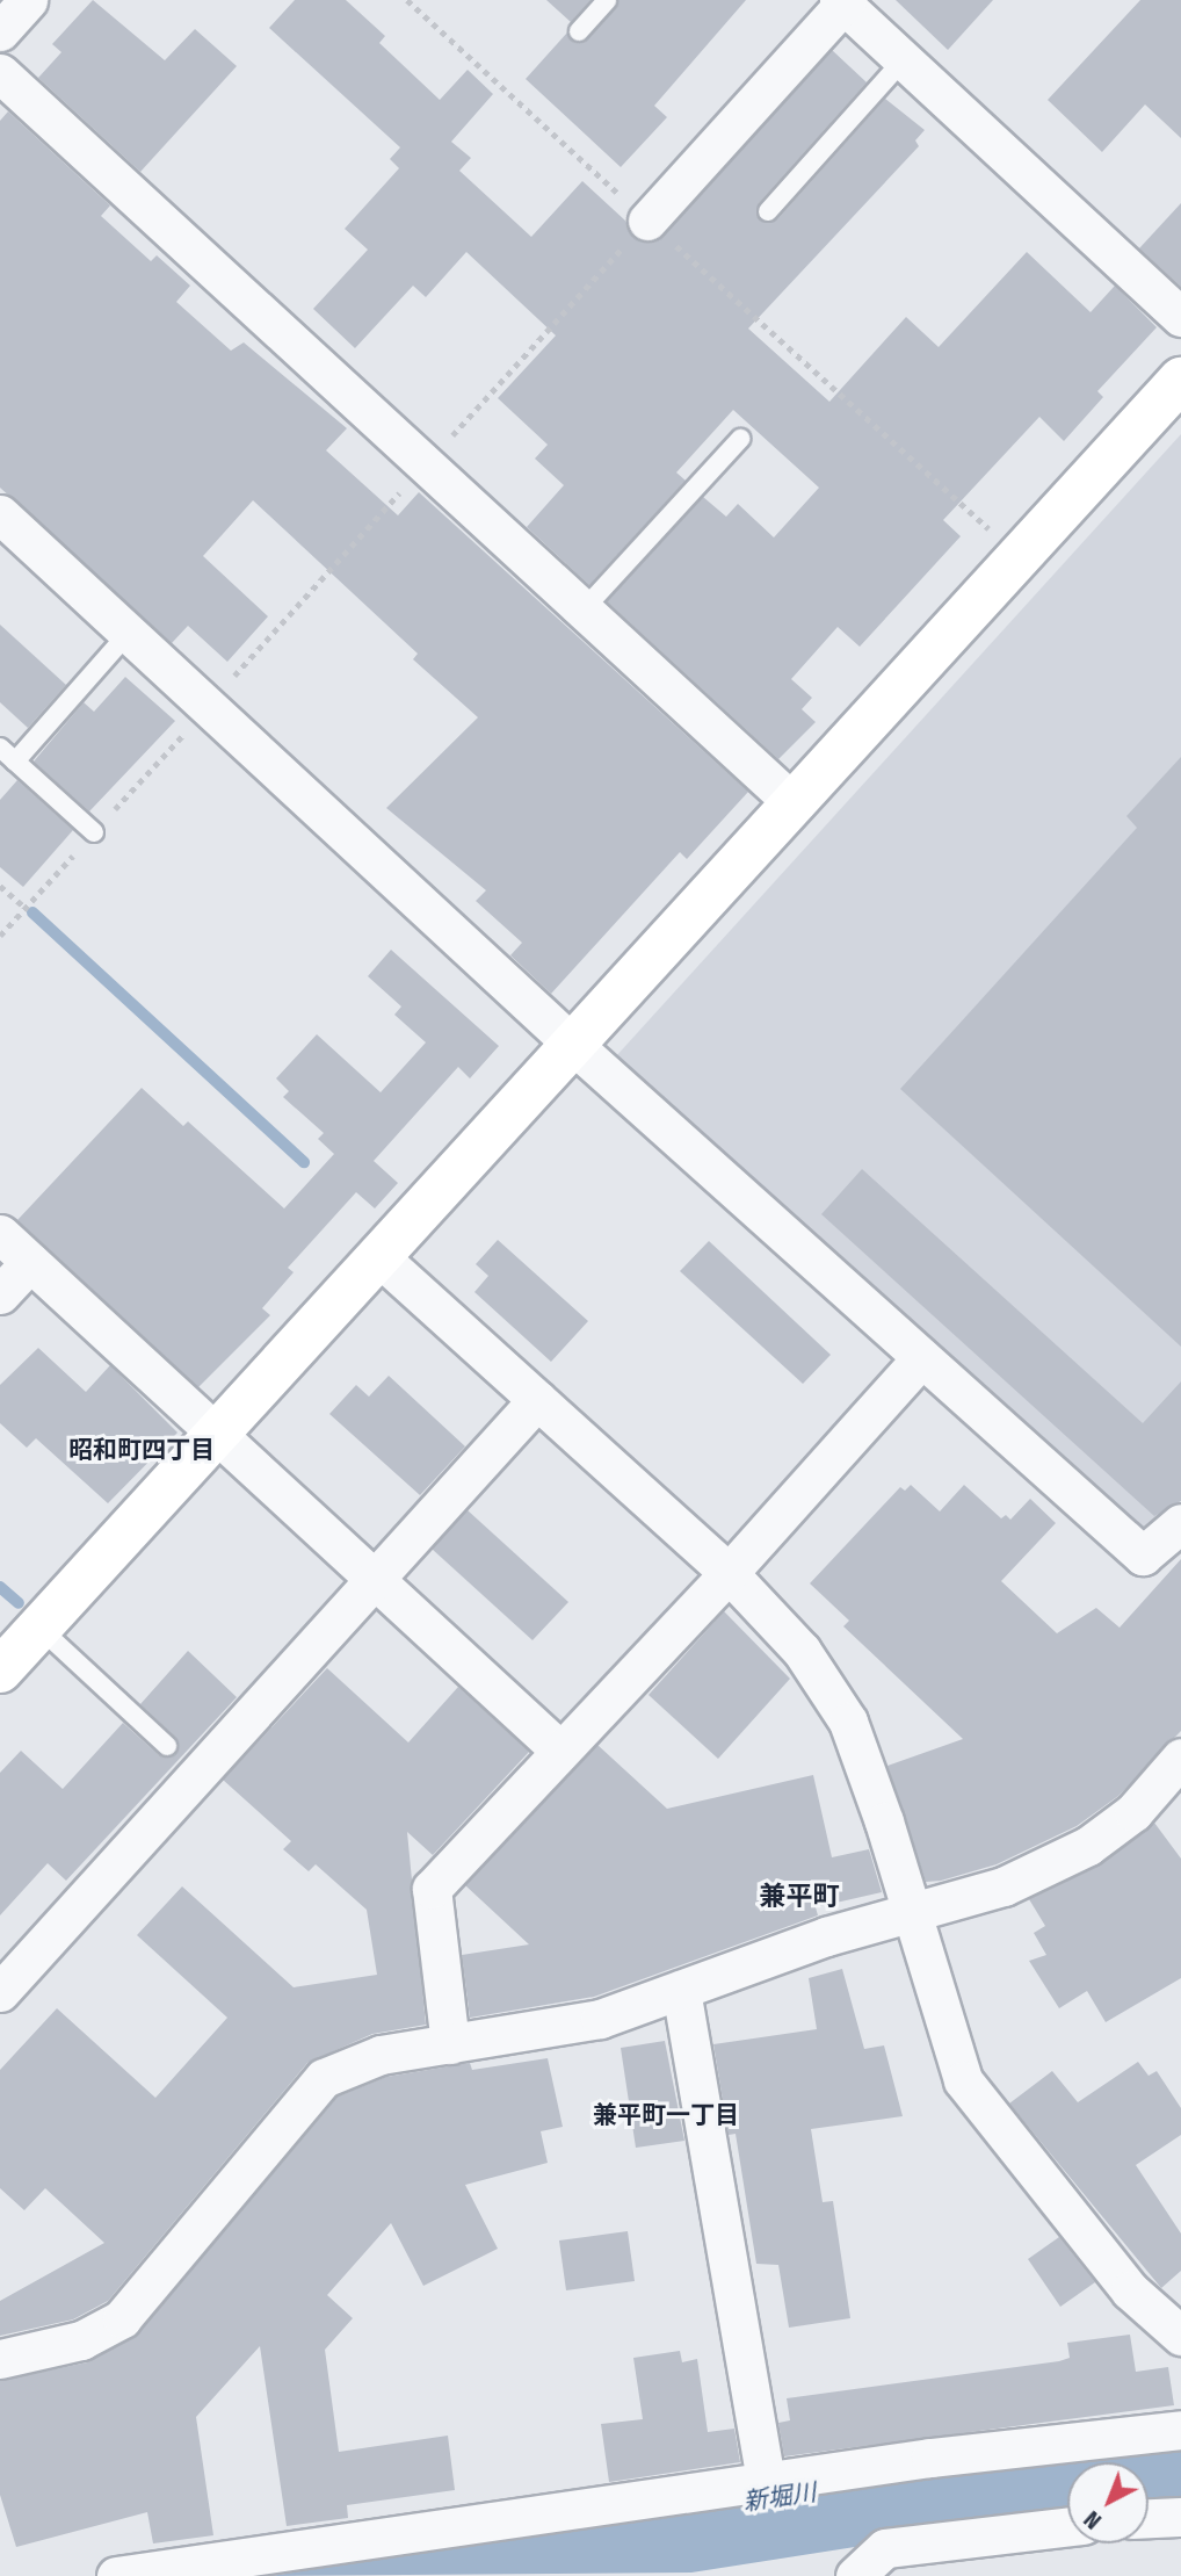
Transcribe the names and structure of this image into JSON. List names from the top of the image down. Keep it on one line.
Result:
{"districts":["昭和町四丁目","兼平町","兼平町一丁目"],"water":["新堀川"],"north":"bottom left"}
